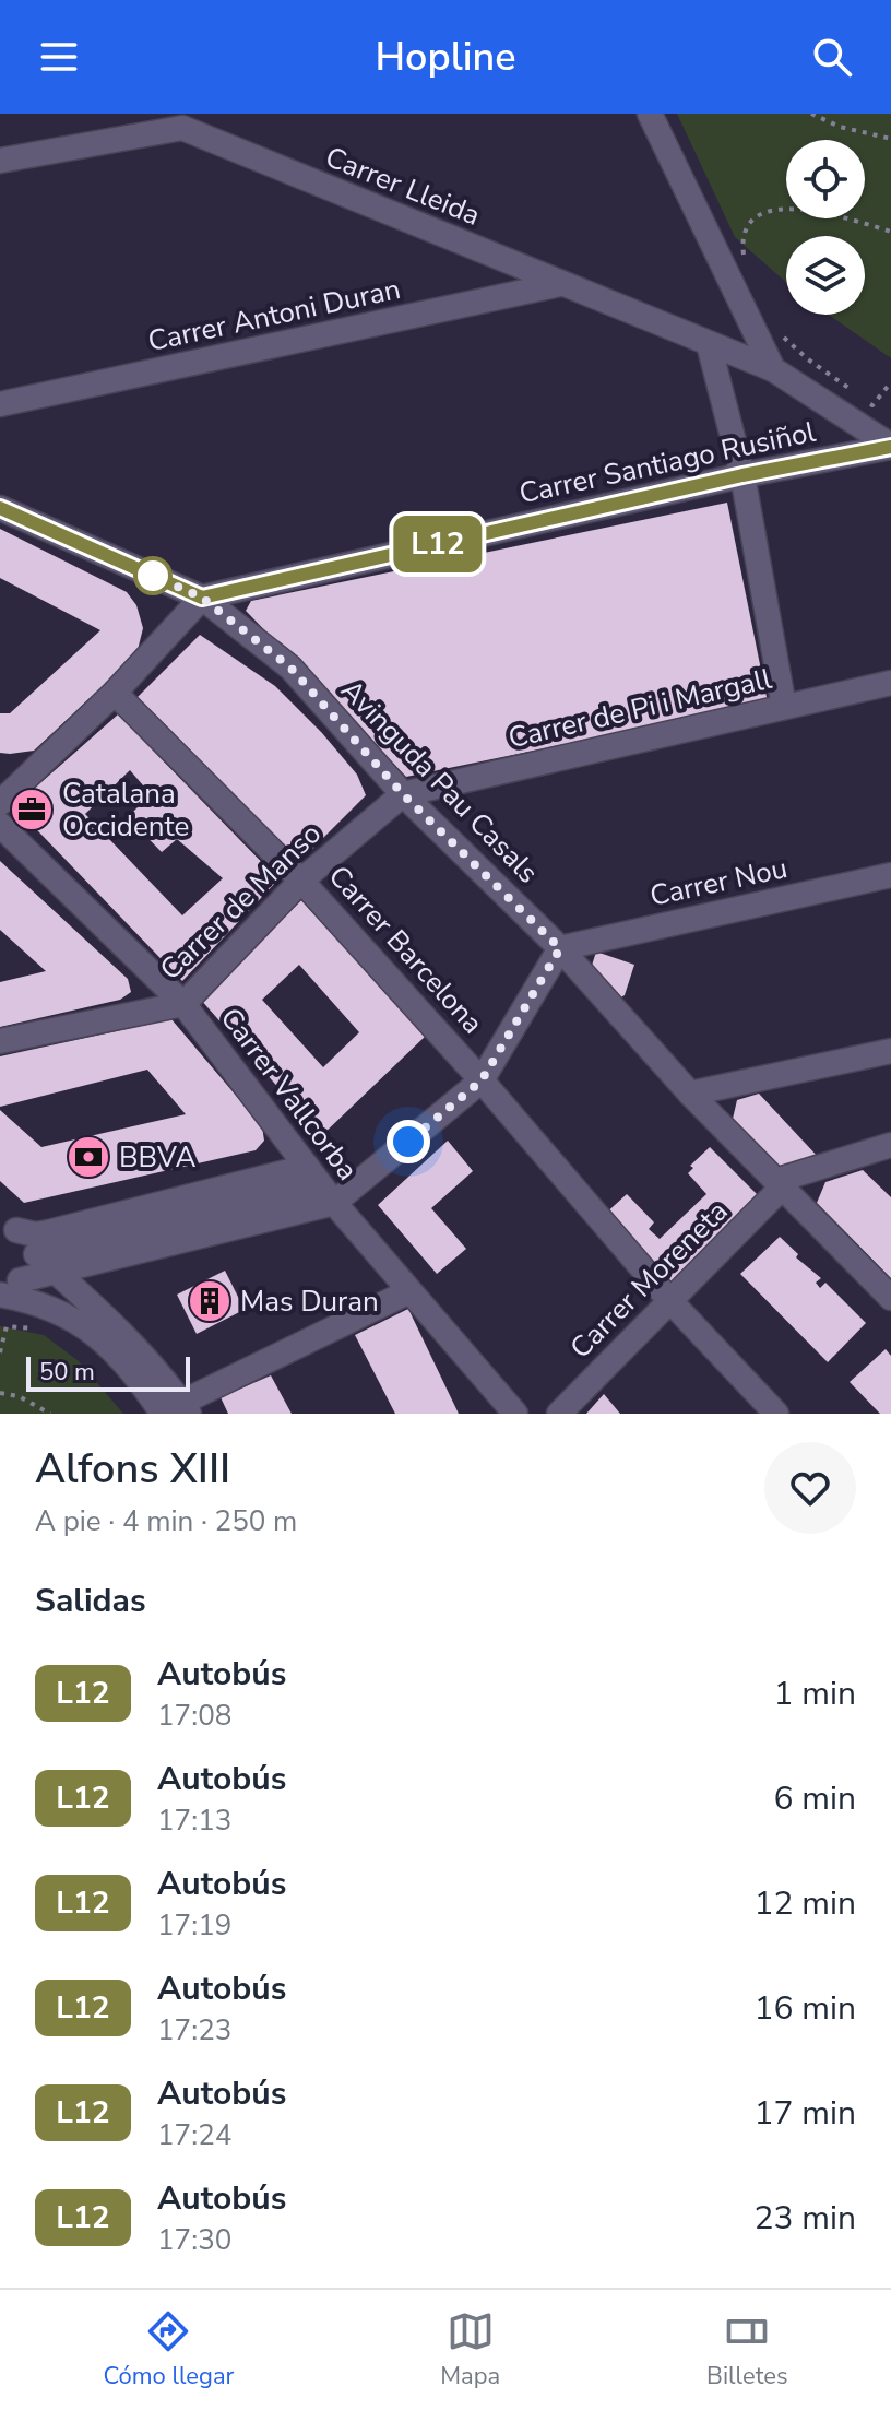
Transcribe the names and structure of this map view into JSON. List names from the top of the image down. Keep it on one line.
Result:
{"streets":{"street":["Carrer Lleida","Carrer Antoni Duran","Carrer Santiago Rusiñol","Carrer de Pi i Margall","Avinguda Pau Casals","Carrer Nou","Carrer de Manso","Carrer Barcelona","Carrer Vallcorba","Carrer Moreneta"]},"crossings":[["Carrer Lleida","Carrer Antoni Duran"],["Carrer Lleida","Carrer Santiago Rusiñol"],["Carrer Santiago Rusiñol","Avinguda Pau Casals"],["Carrer de Pi i Margall","Avinguda Pau Casals"],["Carrer de Pi i Margall","Carrer de Manso"],["Avinguda Pau Casals","Carrer Nou"],["Avinguda Pau Casals","Carrer de Manso"],["Avinguda Pau Casals","Carrer Moreneta"],["Carrer de Manso","Carrer Barcelona"],["Carrer de Manso","Carrer Vallcorba"],["Carrer Barcelona","Carrer Moreneta"]],"places":{"office":["Catalana Occidente"],"bank":["BBVA"],"building":["Mas Duran"]},"lines":["bus line L12"],"scale_bar":"50 m","page":{"header":"Hopline","on_map":"L12","scale":"50 m","heading":[["Alfons XIII","A pie · 4 min · 250 m"],"Salidas"],"list":[{"mark":"L12","name":"Autobús","note":"17:08","value":"1 min"},{"mark":"L12","name":"Autobús","note":"17:13","value":"6 min"},{"mark":"L12","name":"Autobús","note":"17:19","value":"12 min"},{"mark":"L12","name":"Autobús","note":"17:23","value":"16 min"},{"mark":"L12","name":"Autobús","note":"17:24","value":"17 min"},{"mark":"L12","name":"Autobús","note":"17:30","value":"23 min"}],"tabs":["Cómo llegar","Mapa","Billetes"]}}
